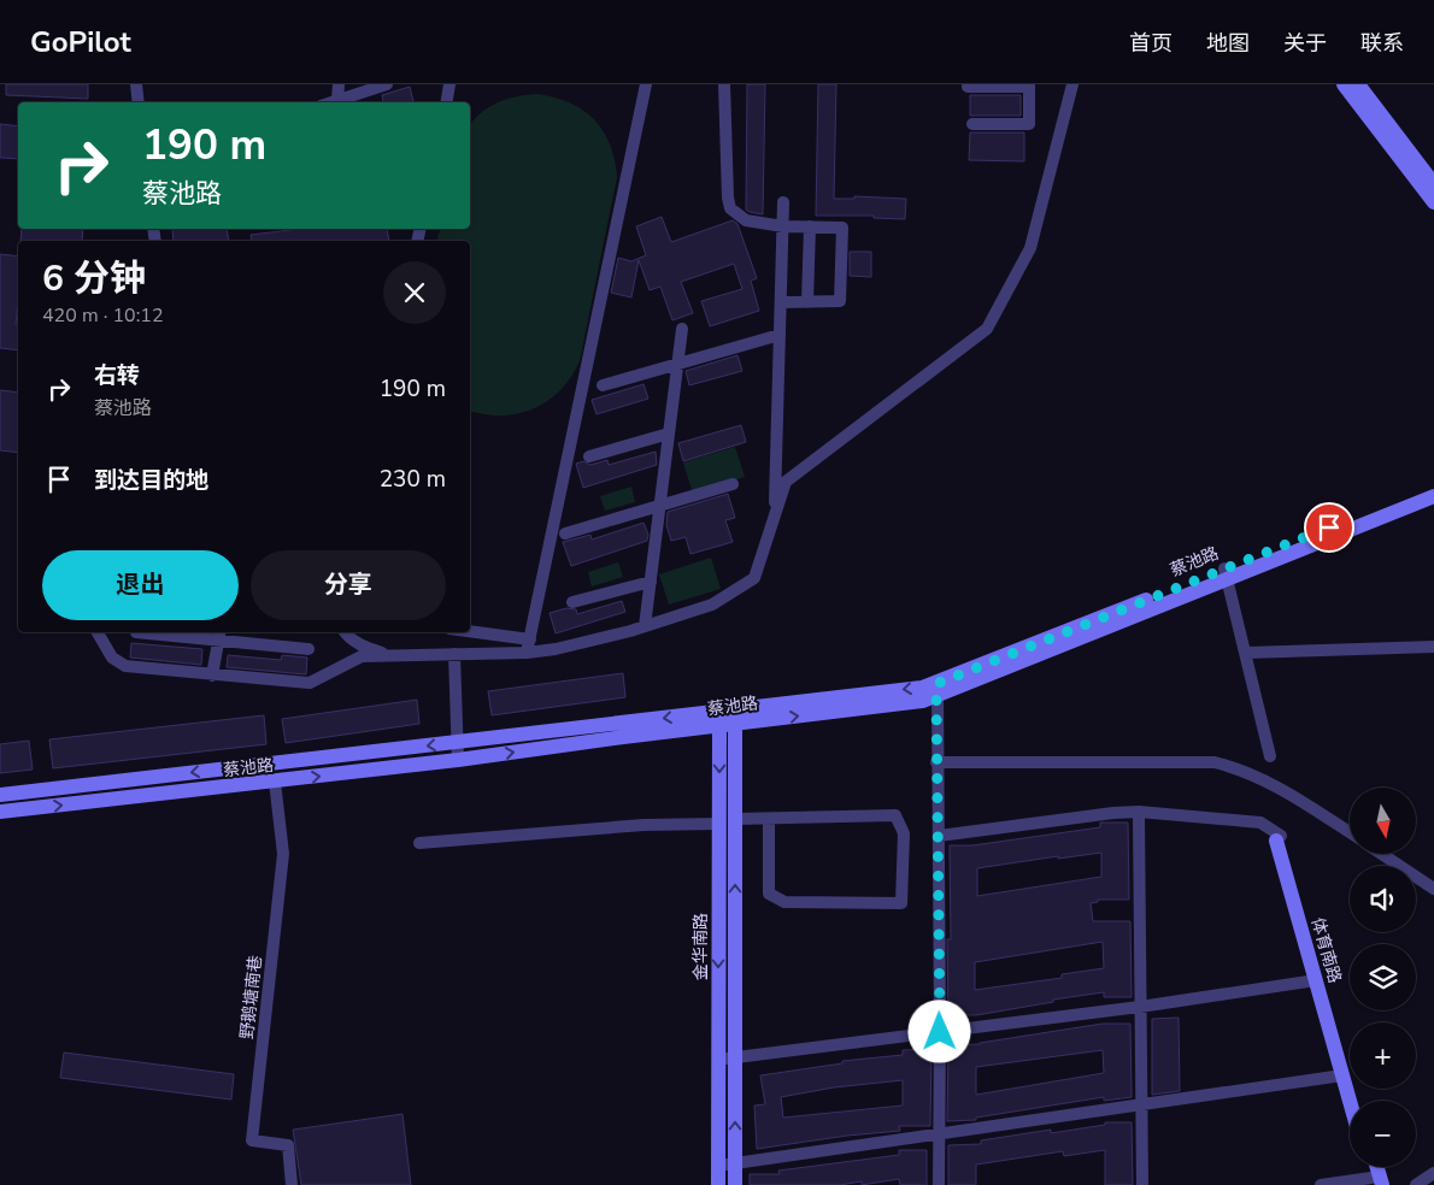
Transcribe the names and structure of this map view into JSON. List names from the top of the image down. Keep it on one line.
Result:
{"streets":{"street":["蔡池路","金华南路","体育南路","野鹅塘南巷"]},"crossings":[["蔡池路","金华南路"],["蔡池路","野鹅塘南巷"]],"north":"bottom","page":{"header":"GoPilot","nav":["首页","地图","关于","联系"],"turn":["190 m","蔡池路"],"heading":["6 分钟","420 m · 10:12"],"list":[{"name":"右转","note":"蔡池路","value":"190 m"},{"name":"到达目的地","value":"230 m"}],"buttons":["退出","分享"],"map_buttons":["+","−"]}}
